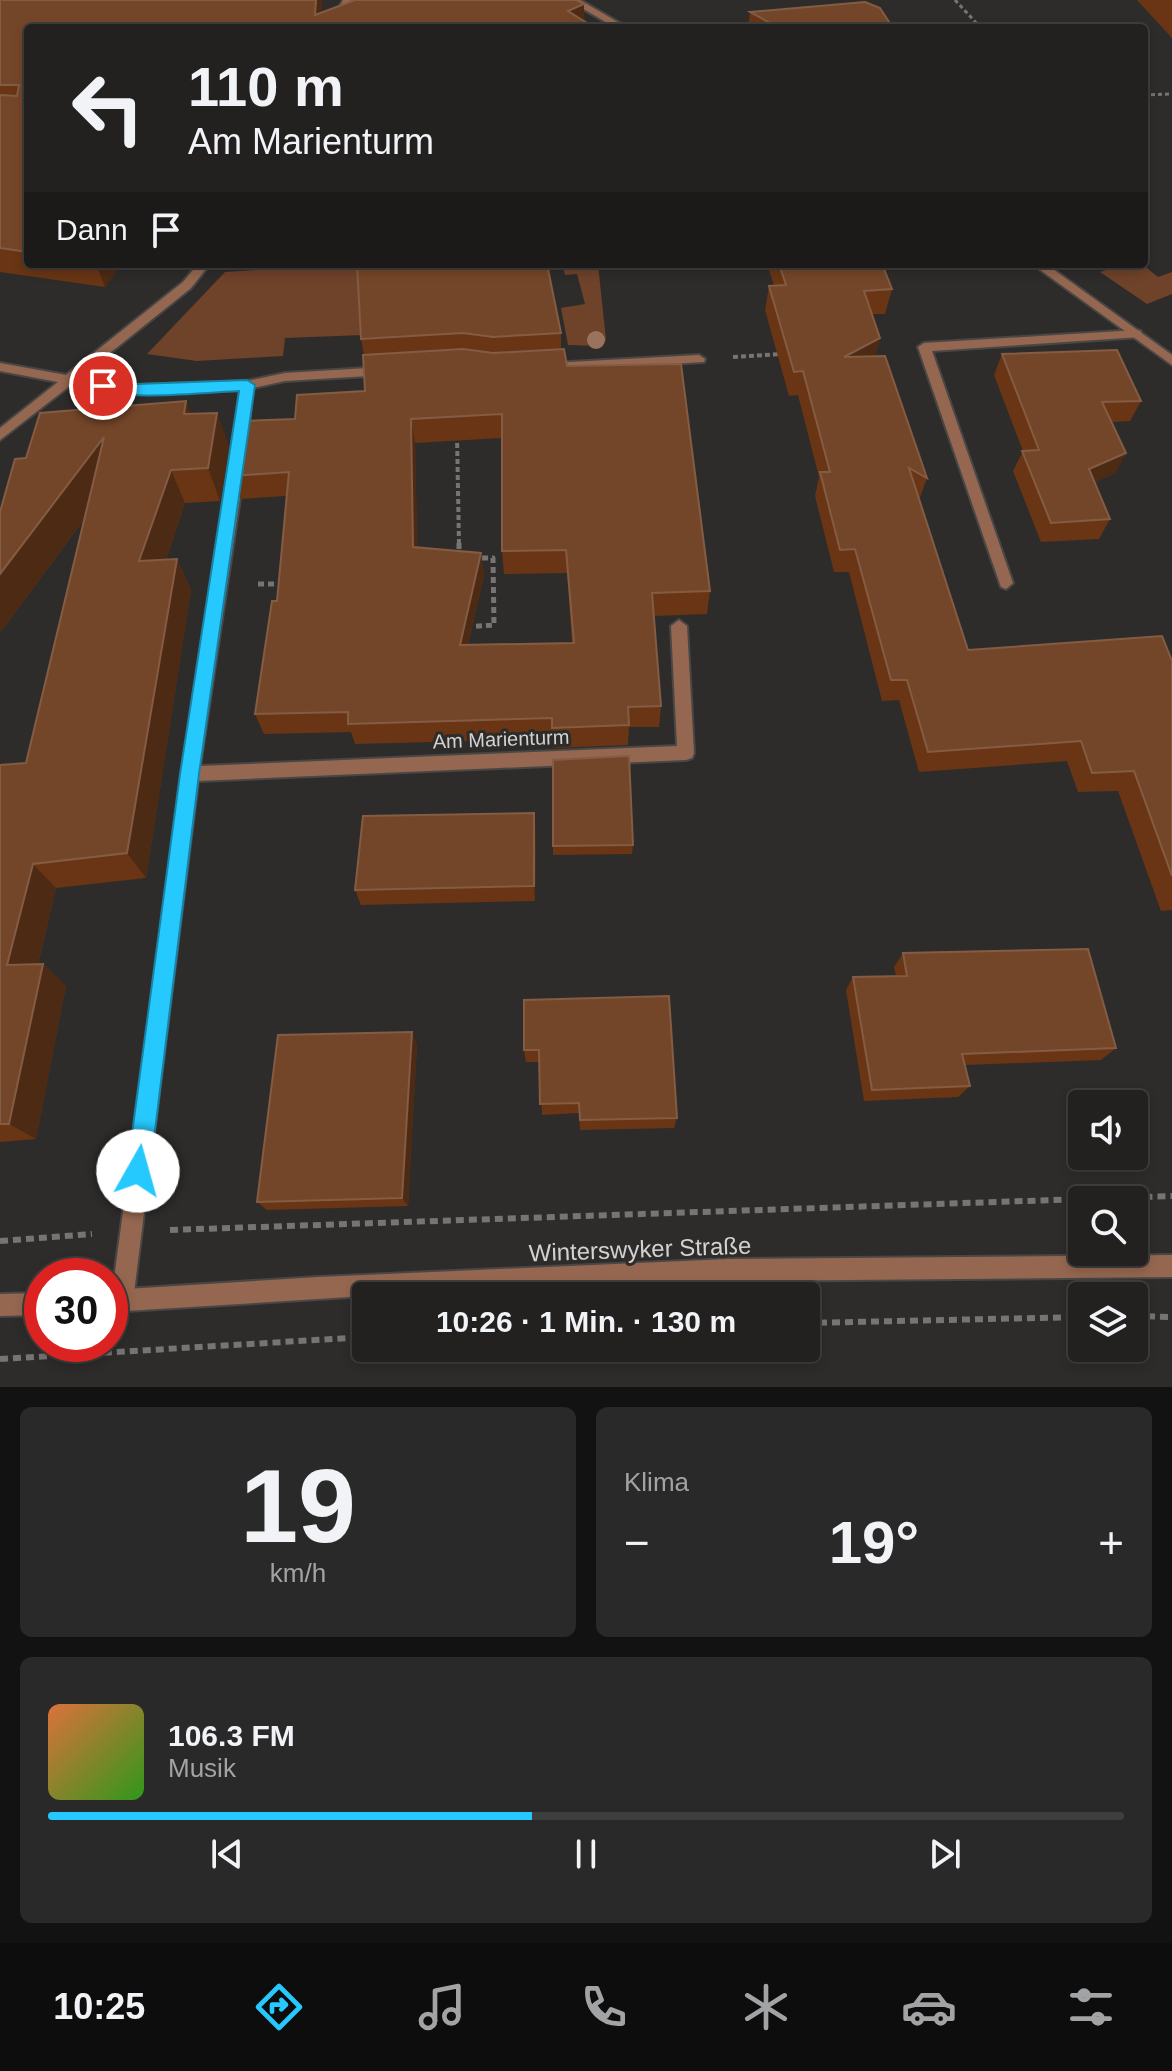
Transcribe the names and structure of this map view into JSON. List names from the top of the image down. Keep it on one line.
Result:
{"streets":{"street":["Am Marienturm","Winterswyker Straße"]},"page":{"turn":["110 m","Am Marienturm"],"then":"Dann","limit":"30","trip":"10:26 · 1 Min. · 130 m","tile":[["19","km/h"],"Klima"],"heat":["−","19°","+"],"song":["106.3 FM","Musik"],"tabs":"10:25"}}
